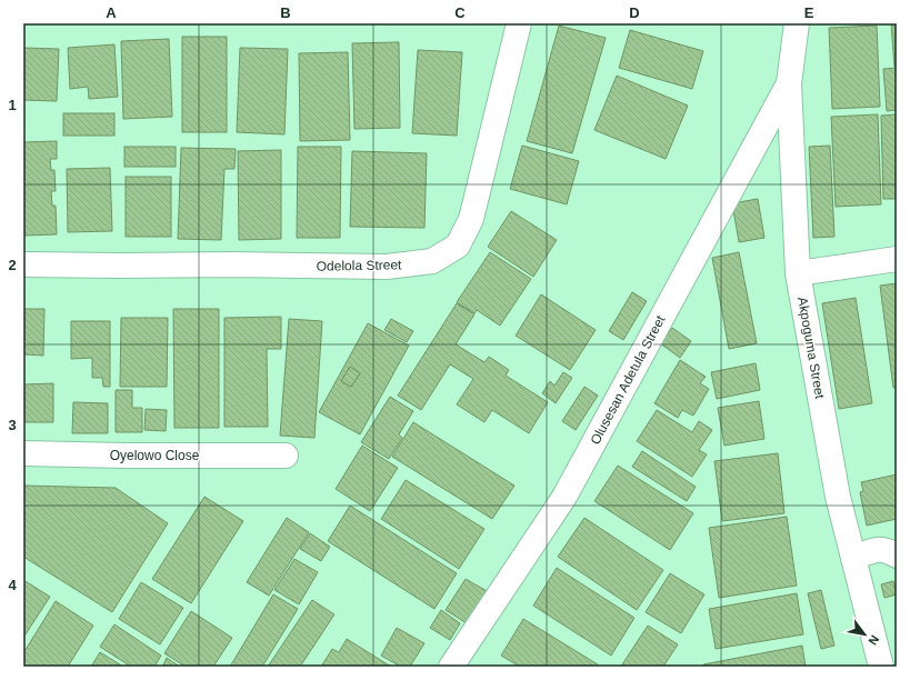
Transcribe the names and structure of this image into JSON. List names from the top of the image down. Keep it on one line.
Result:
{"streets":{"street":["Odelola Street","Akpoguma Street","Olusesan Adetula Street","Oyelowo Close"]},"crossings":[["Akpoguma Street","Olusesan Adetula Street"]],"north":"bottom right","grid":{"columns":["A","B","C","D","E"],"rows":["1","2","3","4"]}}
